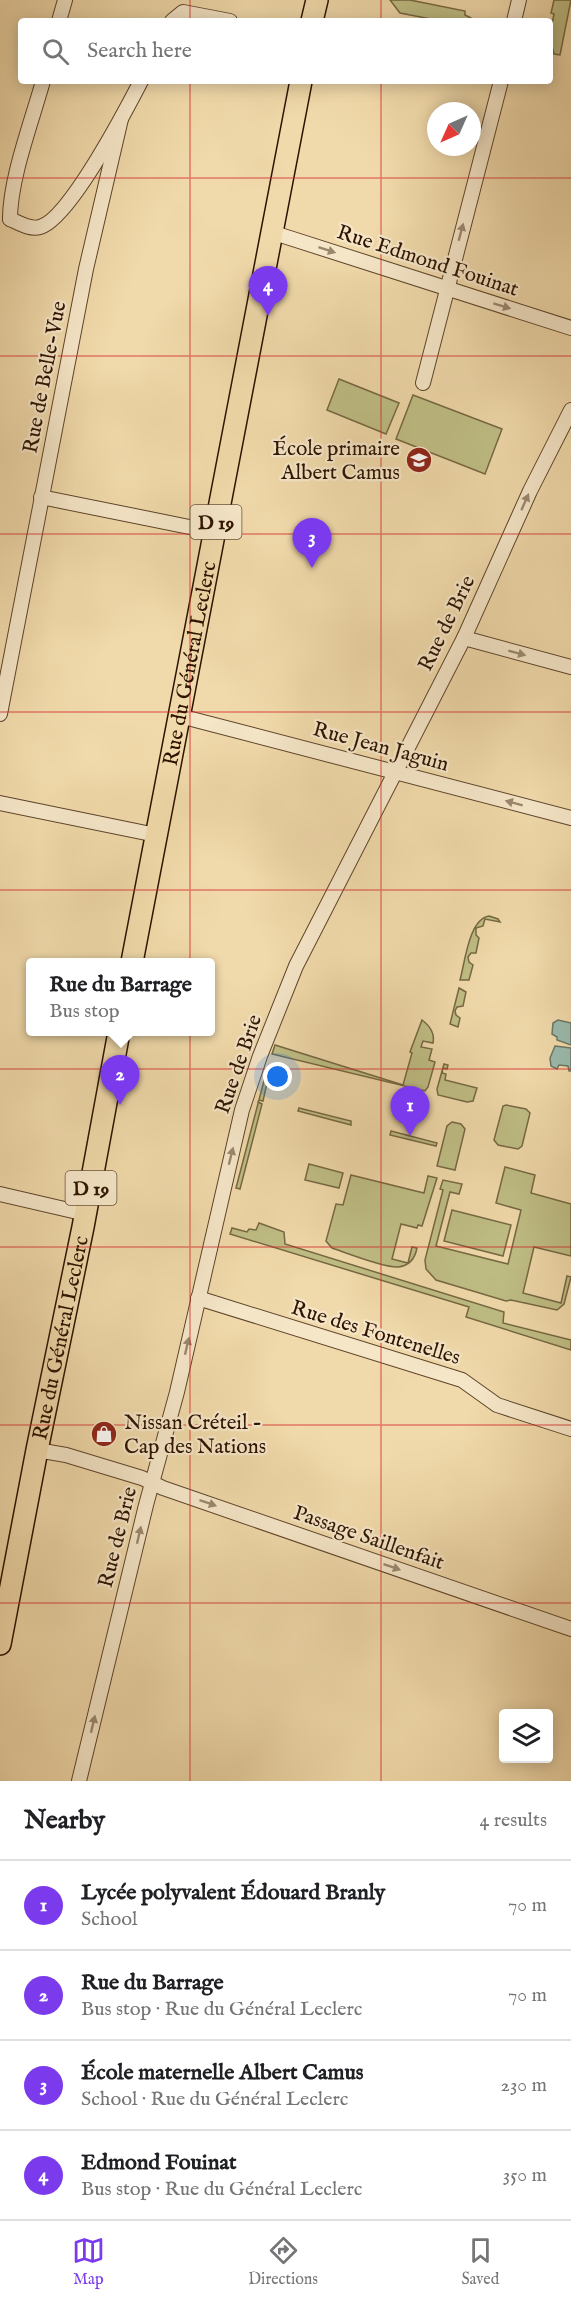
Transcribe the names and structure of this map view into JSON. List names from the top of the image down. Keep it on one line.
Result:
{"streets":{"main road":["D 19","Rue du Général Leclerc"],"street":["Rue Edmond Fouinat","Rue de Belle-Vue","Rue de Brie","Rue Jean Jaguin","Rue des Fontenelles","Passage Saillenfait"]},"crossings":[["Rue Edmond Fouinat","Rue du Général Leclerc"],["Rue de Brie","Rue Jean Jaguin"],["Rue de Brie","Rue des Fontenelles"],["Rue de Brie","Passage Saillenfait"],["Rue du Général Leclerc","Rue Jean Jaguin"],["Rue du Général Leclerc","Passage Saillenfait"]],"one_way":["Rue Edmond Fouinat","Rue de Brie","Rue Jean Jaguin","Passage Saillenfait"],"places":{"school or university":["École primaire Albert Camus"],"shop":["Nissan Créteil - Cap des Nations"]},"north":"bottom left","page":{"search":"Search here","pins":["4","3","2","1"],"popup":["Rue du Barrage","Bus stop"],"heading":["Nearby","4 results"],"list":[{"mark":"1","name":"Lycée polyvalent Édouard Branly","note":"School","value":"70 m"},{"mark":"2","name":"Rue du Barrage","note":"Bus stop · Rue du Général Leclerc","value":"70 m"},{"mark":"3","name":"École maternelle Albert Camus","note":"School · Rue du Général Leclerc","value":"230 m"},{"mark":"4","name":"Edmond Fouinat","note":"Bus stop · Rue du Général Leclerc","value":"350 m"}],"nav":["Map","Directions","Saved"]}}
